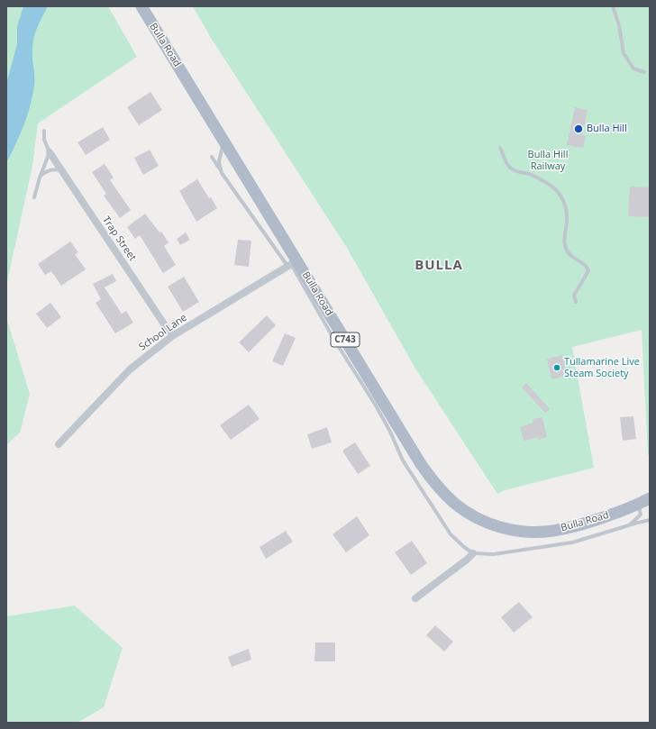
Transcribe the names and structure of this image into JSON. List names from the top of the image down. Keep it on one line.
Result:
{"streets":{"main road":["Bulla Road","C743"],"street":["Trap Street","School Lane"]},"crossings":[["Bulla Road","School Lane"],["Trap Street","School Lane"]],"districts":["BULLA"],"parks":["Bulla Hill Railway"],"places":["Bulla Hill","Tullamarine Live Steam Society"]}
